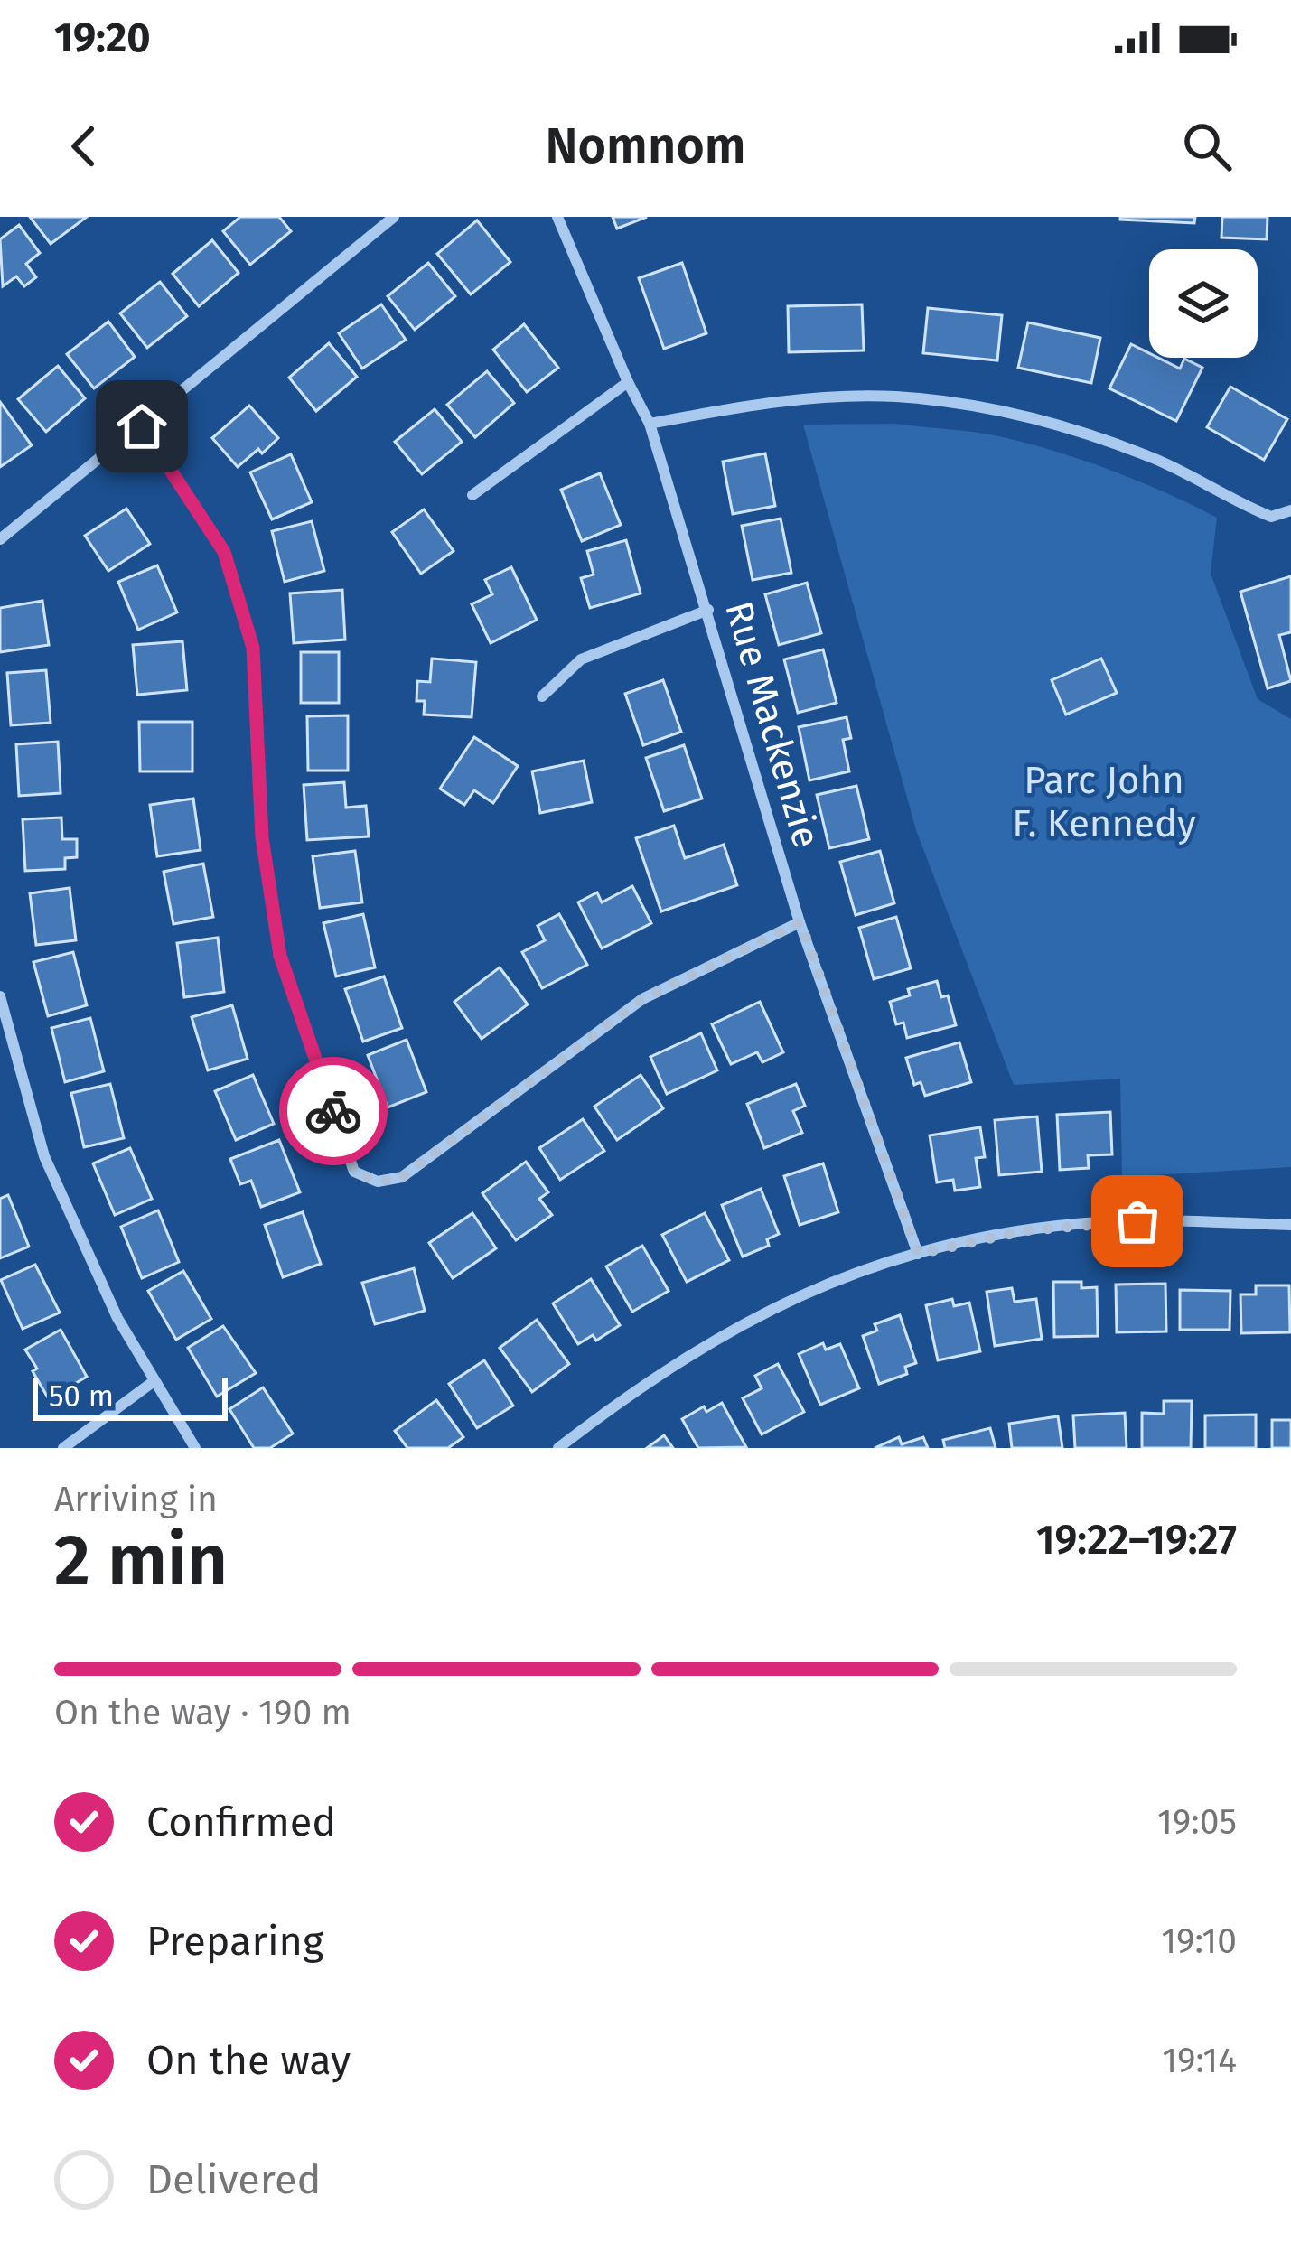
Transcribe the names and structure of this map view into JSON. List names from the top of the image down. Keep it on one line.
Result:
{"streets":{"street":["Rue Mackenzie"]},"parks":["Parc John F. Kennedy"],"scale_bar":"50 m","page":{"status":"19:20","header":"Nomnom","scale":"50 m","heading":["2 min","Arriving in","19:22–19:27"],"bar":"On the way · 190 m","list":[["Confirmed","19:05"],["Preparing","19:10"],["On the way","19:14"],"Delivered"]}}
